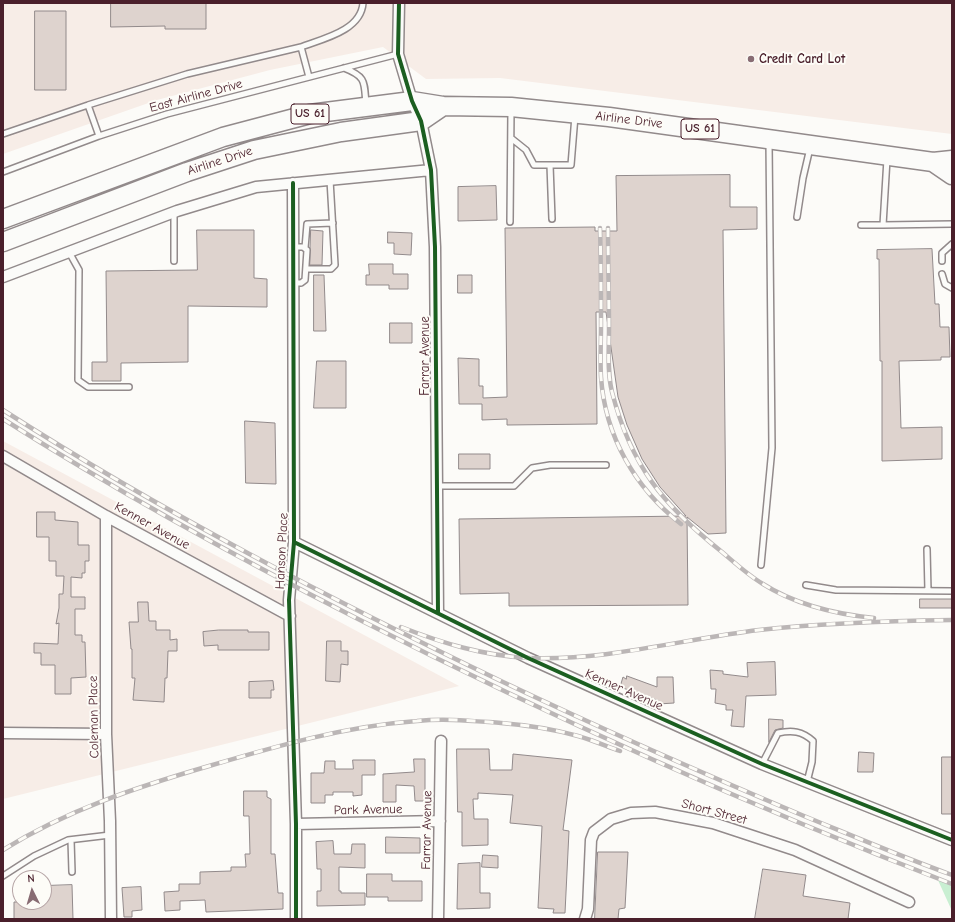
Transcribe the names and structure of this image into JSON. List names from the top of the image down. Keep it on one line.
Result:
{"streets":{"highway":["US 61","Airline Drive"],"street":["Farrar Avenue","Kenner Avenue","Hanson Place","Coleman Place","Park Avenue","Short Street"],"lane":["East Airline Drive"]},"crossings":[["East Airline Drive","Farrar Avenue"],["Airline Drive","Farrar Avenue"],["Farrar Avenue","Kenner Avenue"],["Farrar Avenue","Park Avenue"],["Kenner Avenue","Hanson Place"],["Kenner Avenue","Coleman Place"],["Hanson Place","Park Avenue"]],"places":["Credit Card Lot"],"north":"top"}
